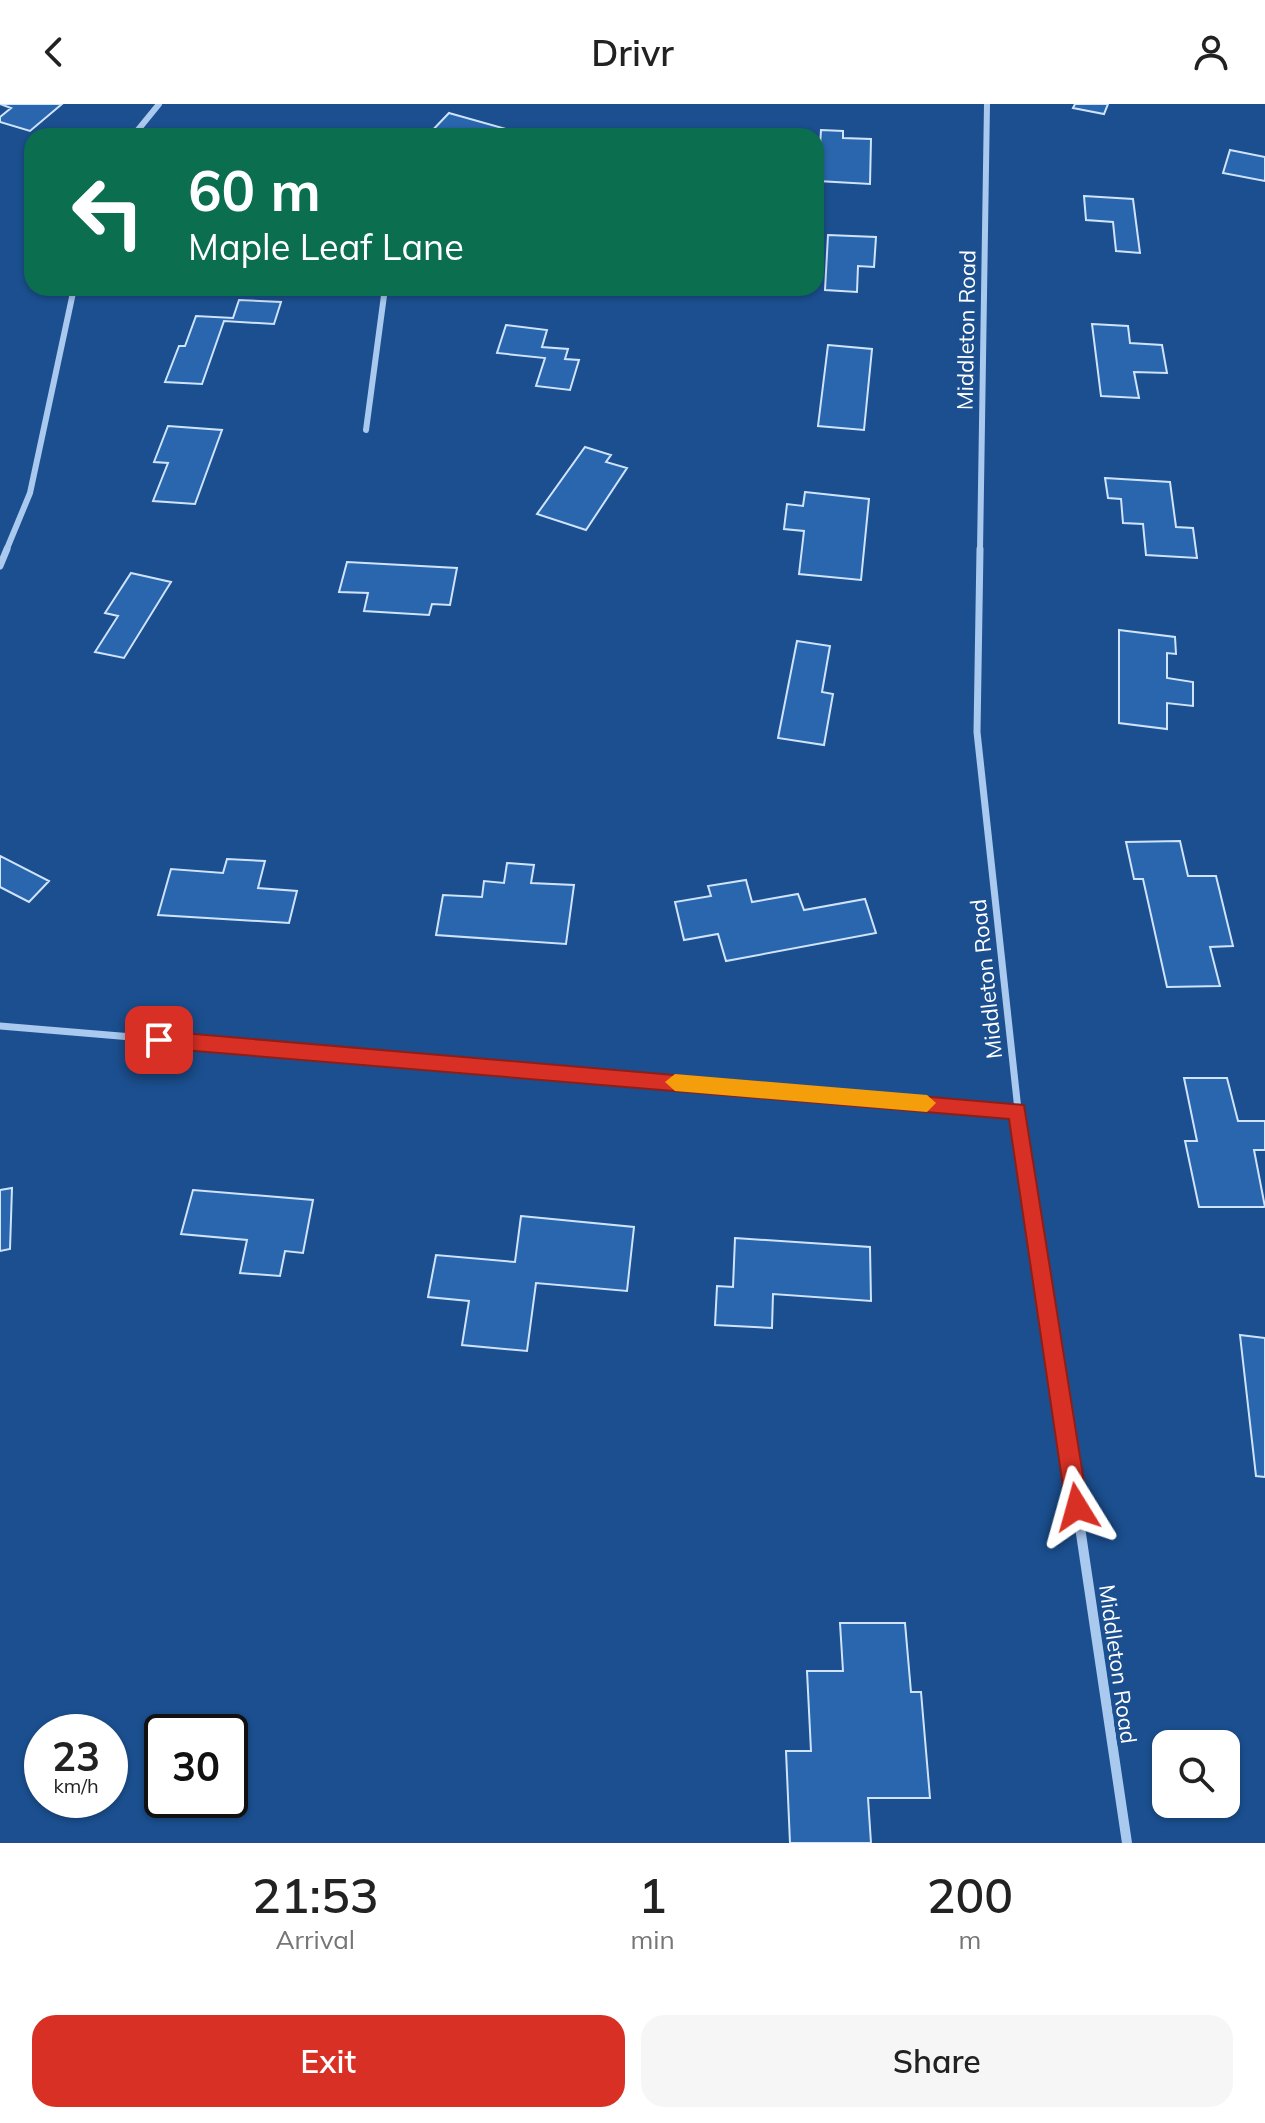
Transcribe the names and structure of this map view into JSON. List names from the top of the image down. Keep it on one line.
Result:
{"streets":{"street":["Middleton Road"]},"page":{"header":"Drivr","turn":["60 m","Maple Leaf Lane"],"speed":"23 km/h","limit":"30","eta":["21:53","Arrival","1","min","200","m"],"buttons":["Exit","Share"]}}
